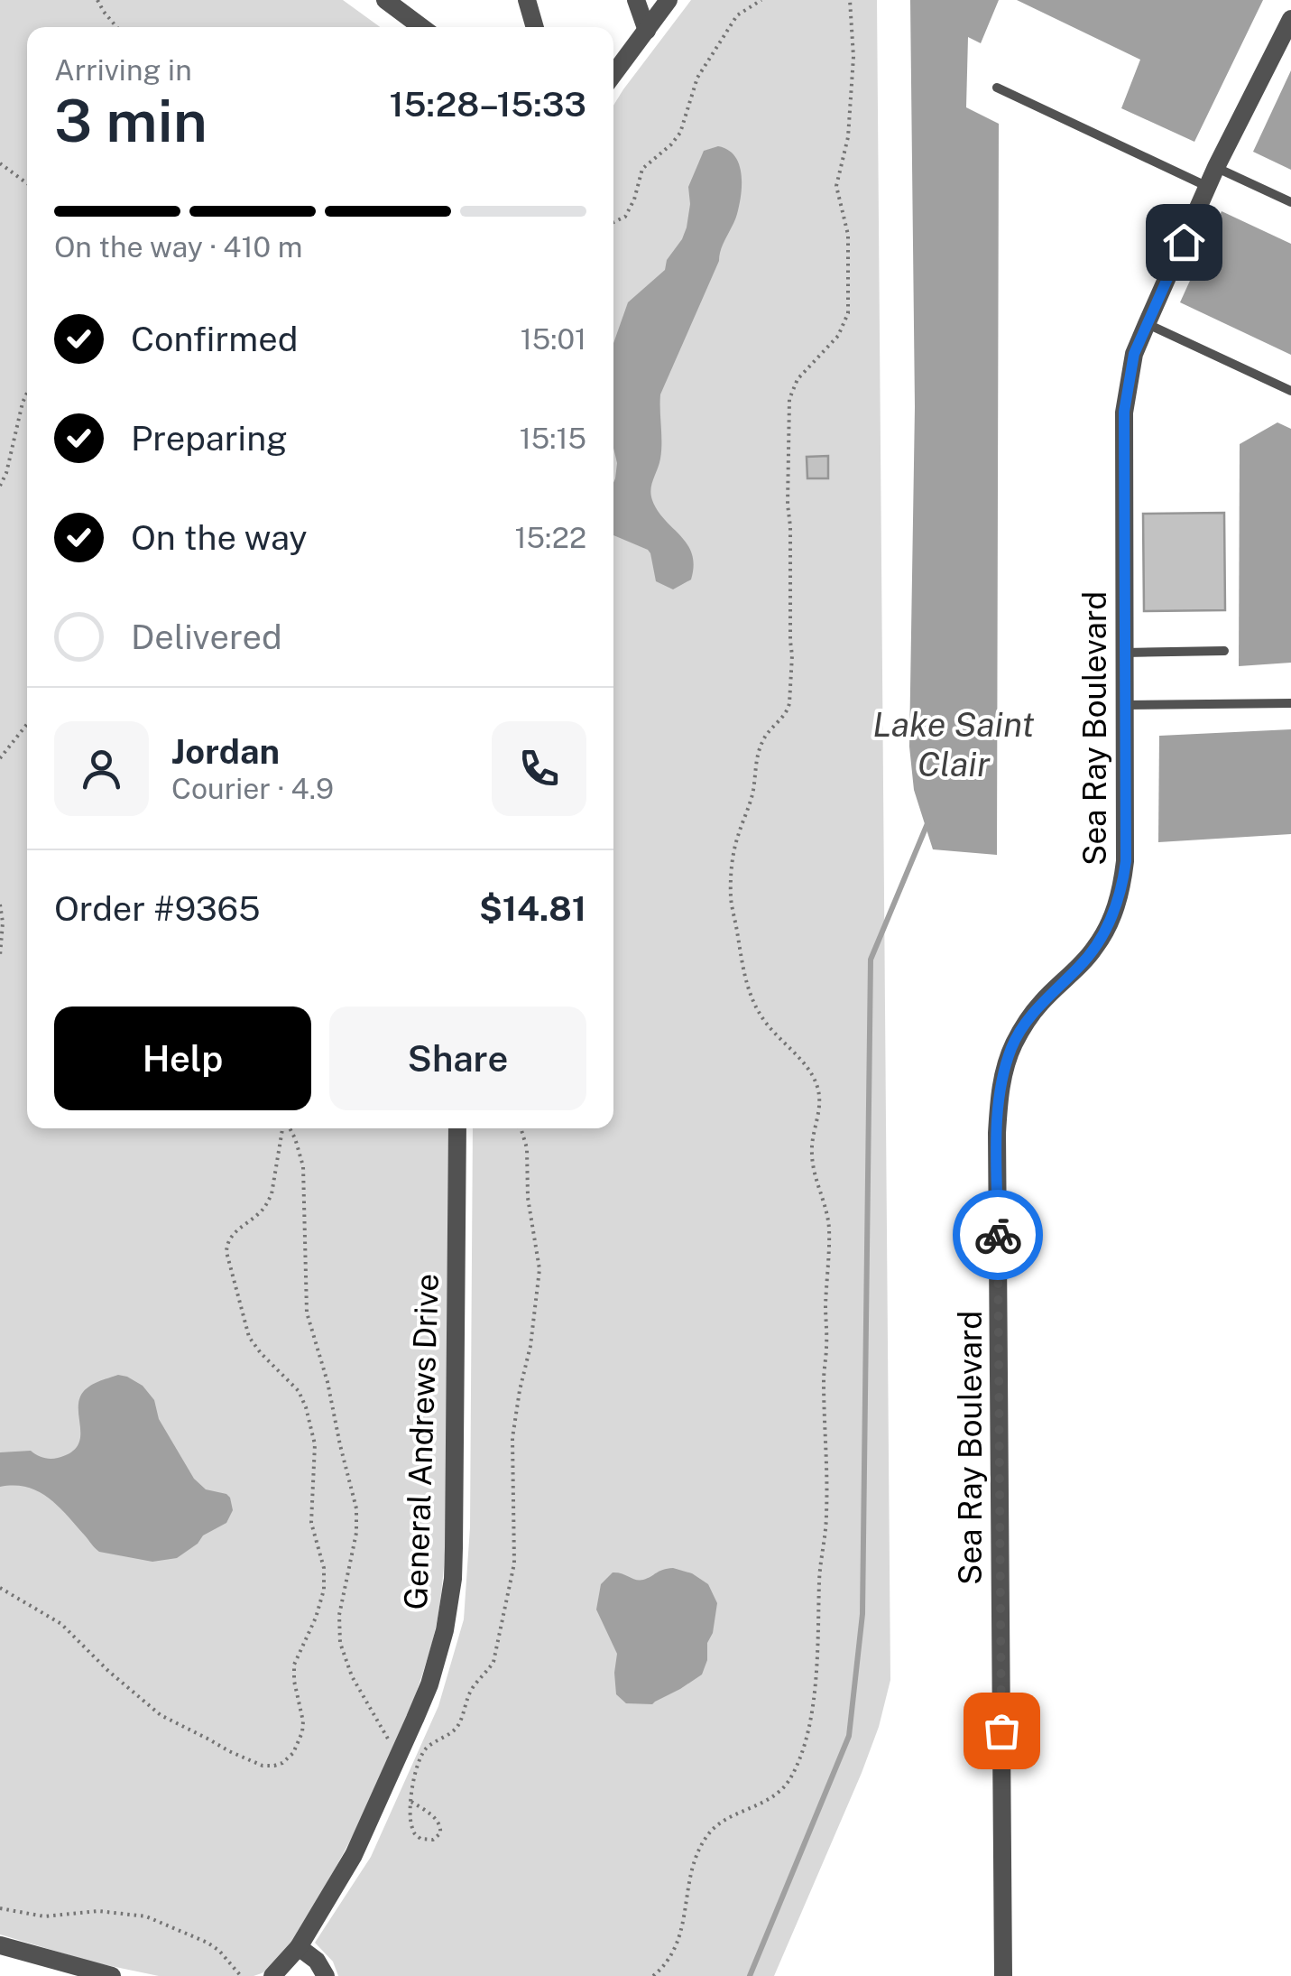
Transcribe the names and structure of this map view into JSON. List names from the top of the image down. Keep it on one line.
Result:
{"streets":{"street":["Sea Ray Boulevard","General Andrews Drive"]},"water":["Lake Saint Clair"],"page":{"heading":["3 min","Arriving in","15:28–15:33"],"panel":["Jordan","Courier · 4.9","Order #9365","$14.81"],"bar":"On the way · 410 m","list":[["Confirmed","15:01"],["Preparing","15:15"],["On the way","15:22"],"Delivered"],"buttons":["Help","Share"]}}
